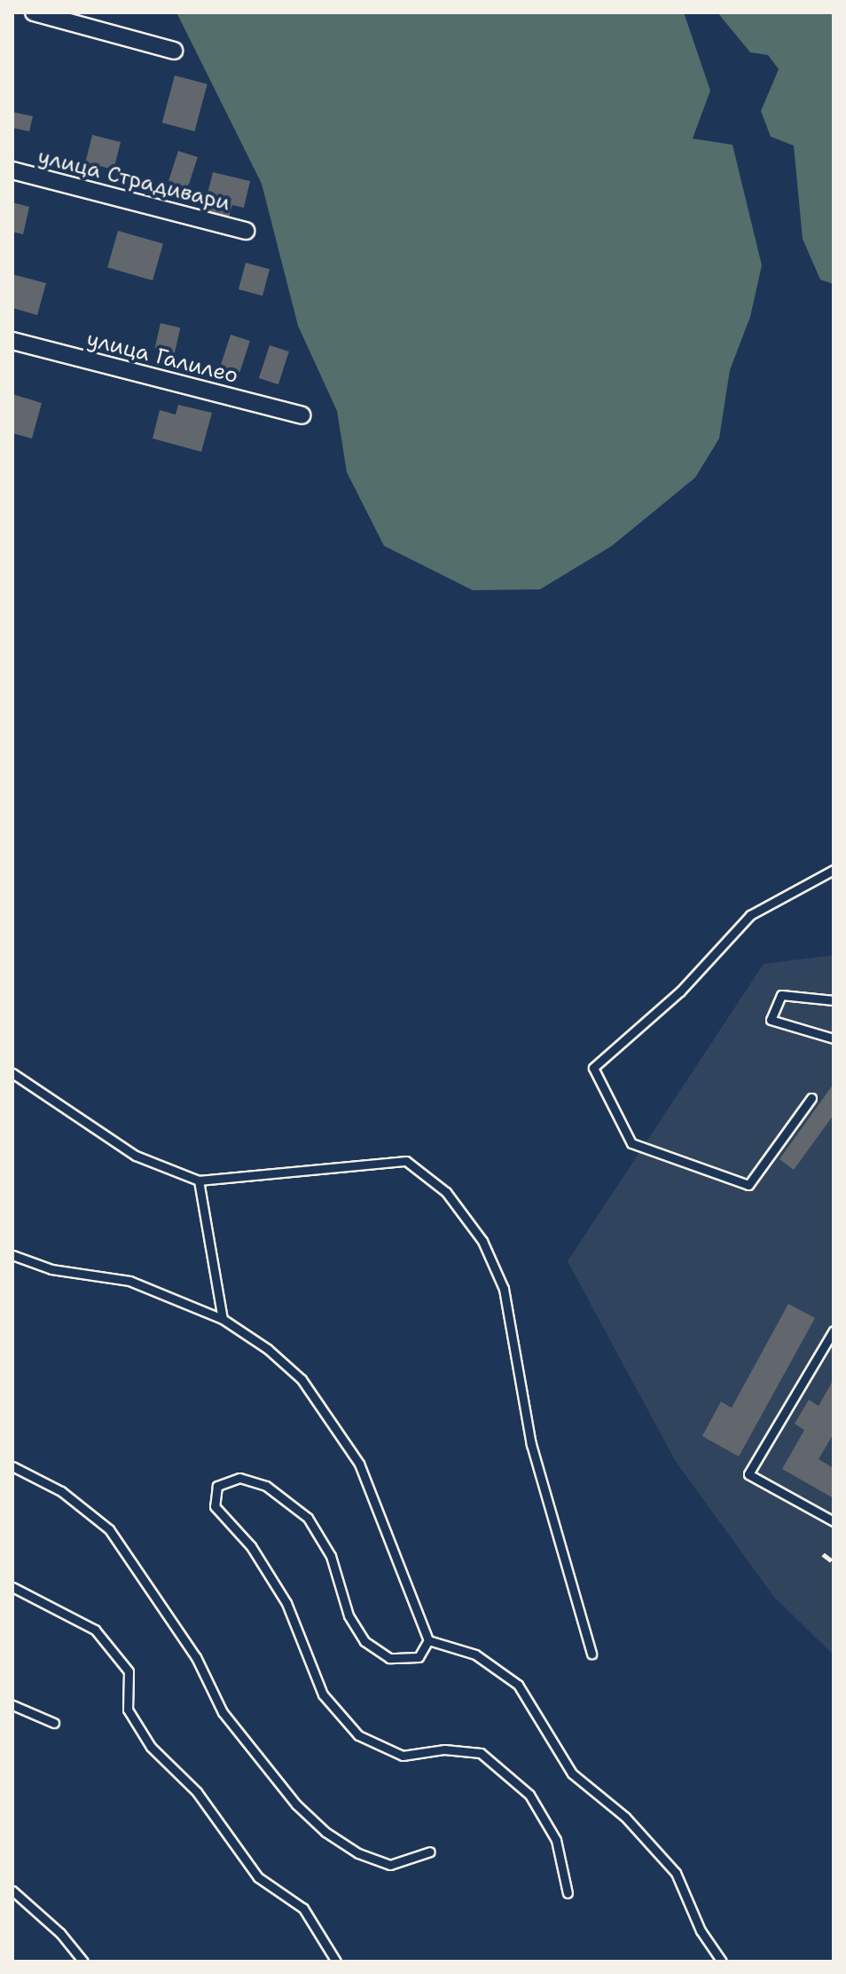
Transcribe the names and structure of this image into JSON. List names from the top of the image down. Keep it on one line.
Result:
{"streets":{"street":["улица Страдивари","улица Галилео"]}}
